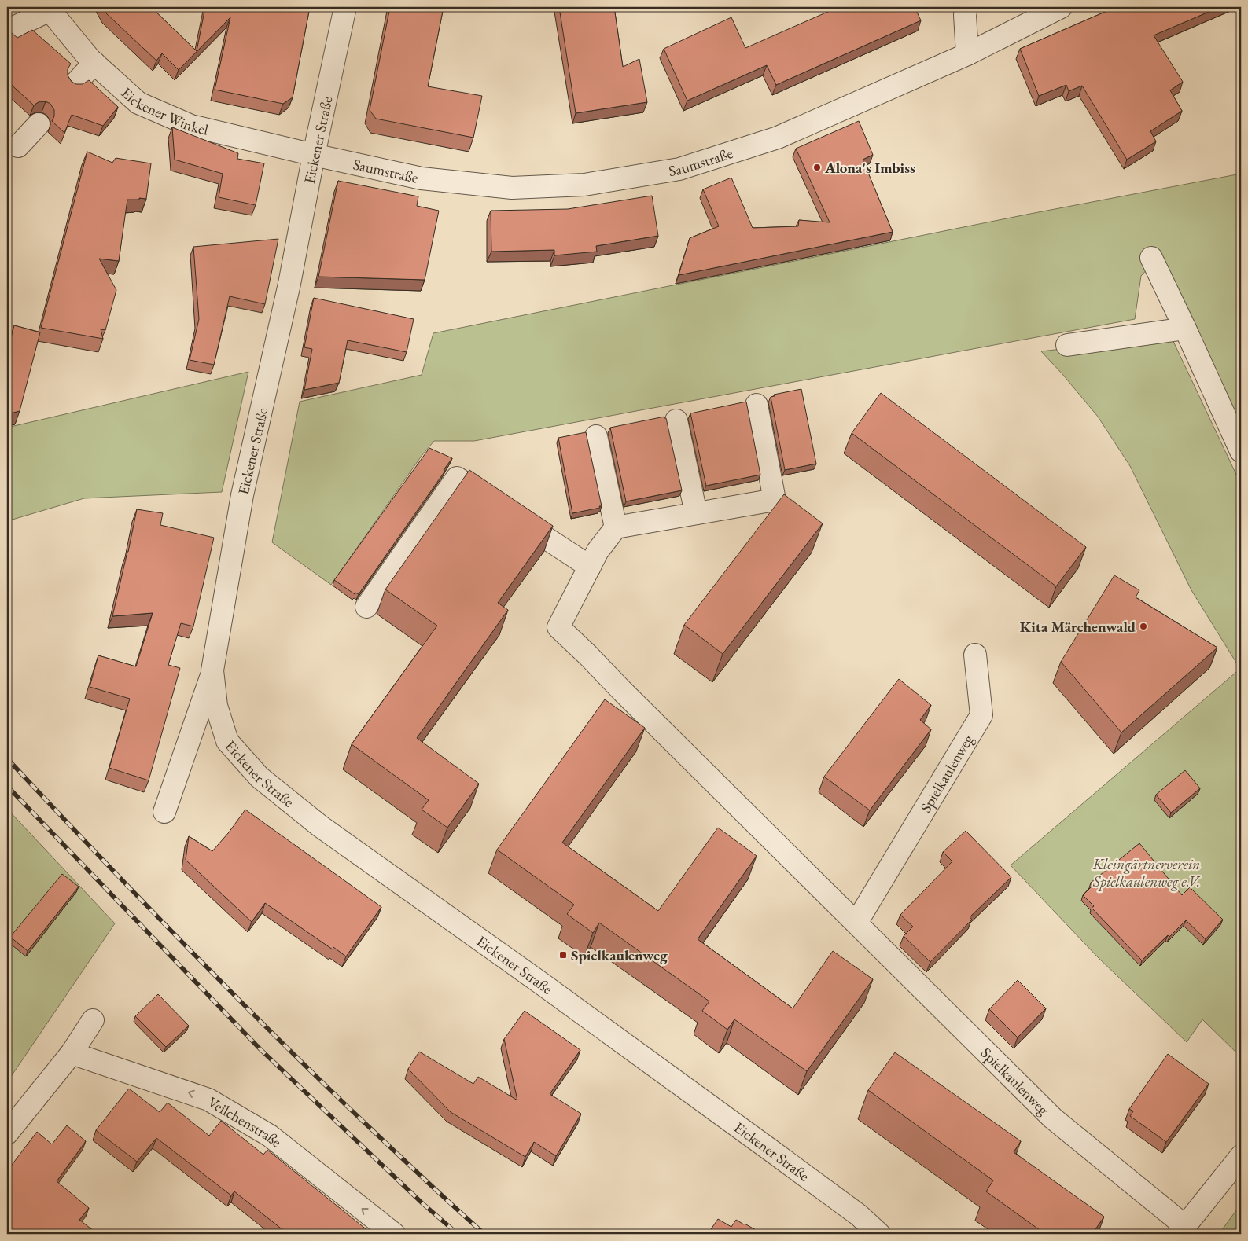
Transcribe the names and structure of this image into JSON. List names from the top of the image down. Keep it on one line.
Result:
{"streets":{"street":["Eickener Winkel","Eickener Straße","Saumstraße","Spielkaulenweg","Veilchenstraße"]},"crossings":[["Eickener Winkel","Eickener Straße"],["Eickener Winkel","Saumstraße"],["Eickener Straße","Saumstraße"]],"one_way":["Veilchenstraße"],"parks":["Kleingärtnerverein Spielkaulenweg e.V."],"places":{"other":["Alona's Imbiss","Kita Märchenwald"],"transit":["Spielkaulenweg"]}}
